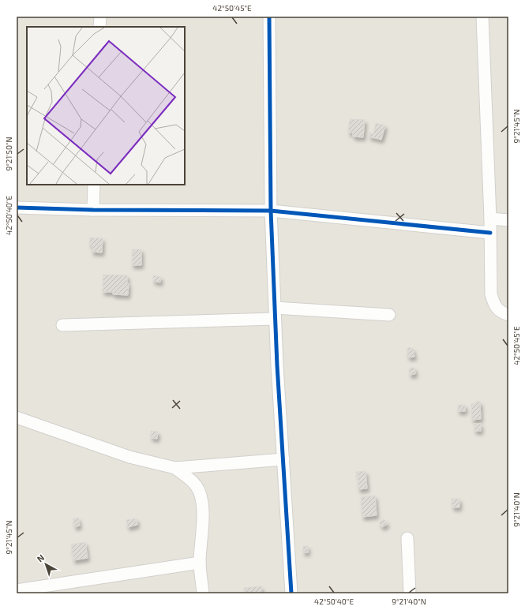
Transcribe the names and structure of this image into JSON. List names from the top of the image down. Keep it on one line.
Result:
{"north":"top left","coordinates":["42°50'45\"E","9°21'45\"N","9°21'50\"N","42°50'40\"E","9°21'40\"N"]}
